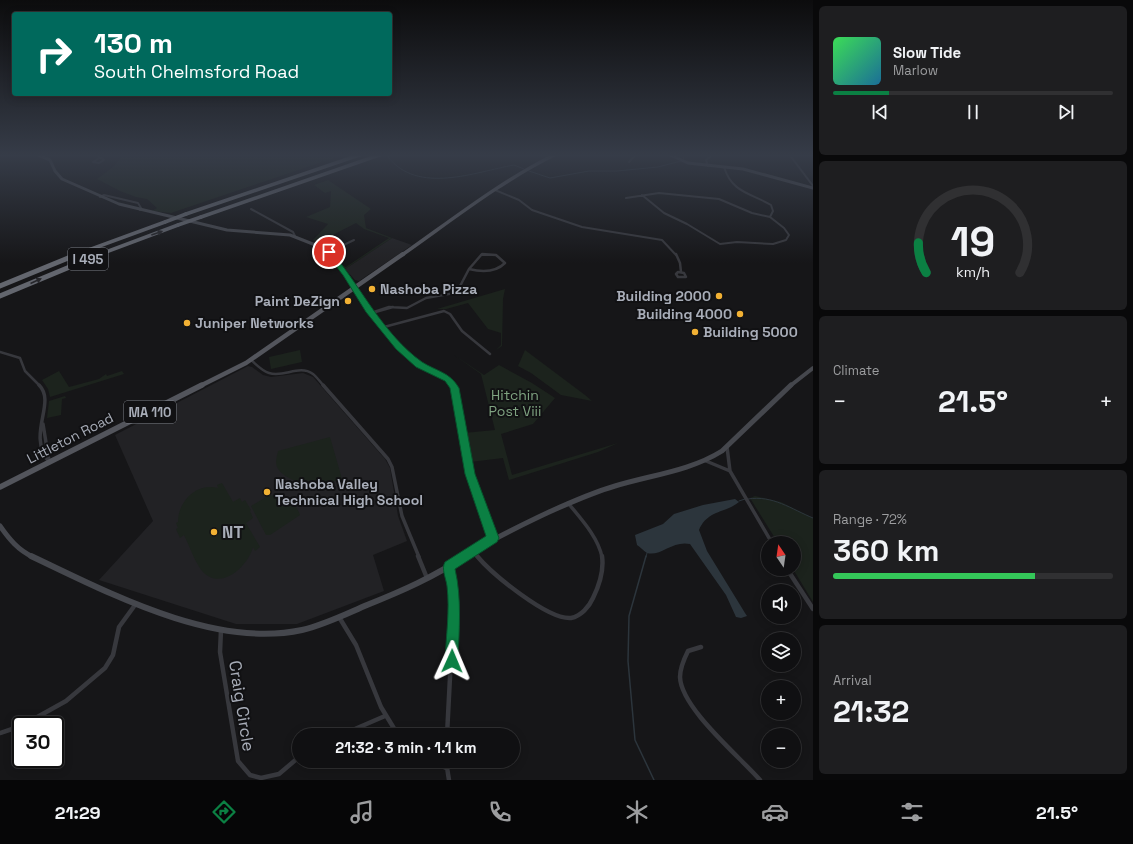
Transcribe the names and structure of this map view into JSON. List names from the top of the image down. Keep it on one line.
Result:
{"streets":{"highway":["I 495"],"main road":["MA 110","Littleton Road"],"street":["Craig Circle"]},"parks":["Hitchin Post Viii"],"places":["Nashoba Pizza","Building 2000","Paint DeZign","Building 4000","Juniper Networks","Building 5000","Nashoba Valley Technical High School","NT"],"north":"top","page":{"turn":["130 m","South Chelmsford Road"],"song":["Slow Tide","Marlow"],"tile":["Climate",["Range · 72%","360 km"],["Arrival","21:32"]],"heat":["−","21.5°","+"],"map_buttons":["+","−"],"limit":"30","trip":"21:32 · 3 min · 1.1 km","tabs":["21:29","21.5°"],"gauge":["19","km/h"]}}
